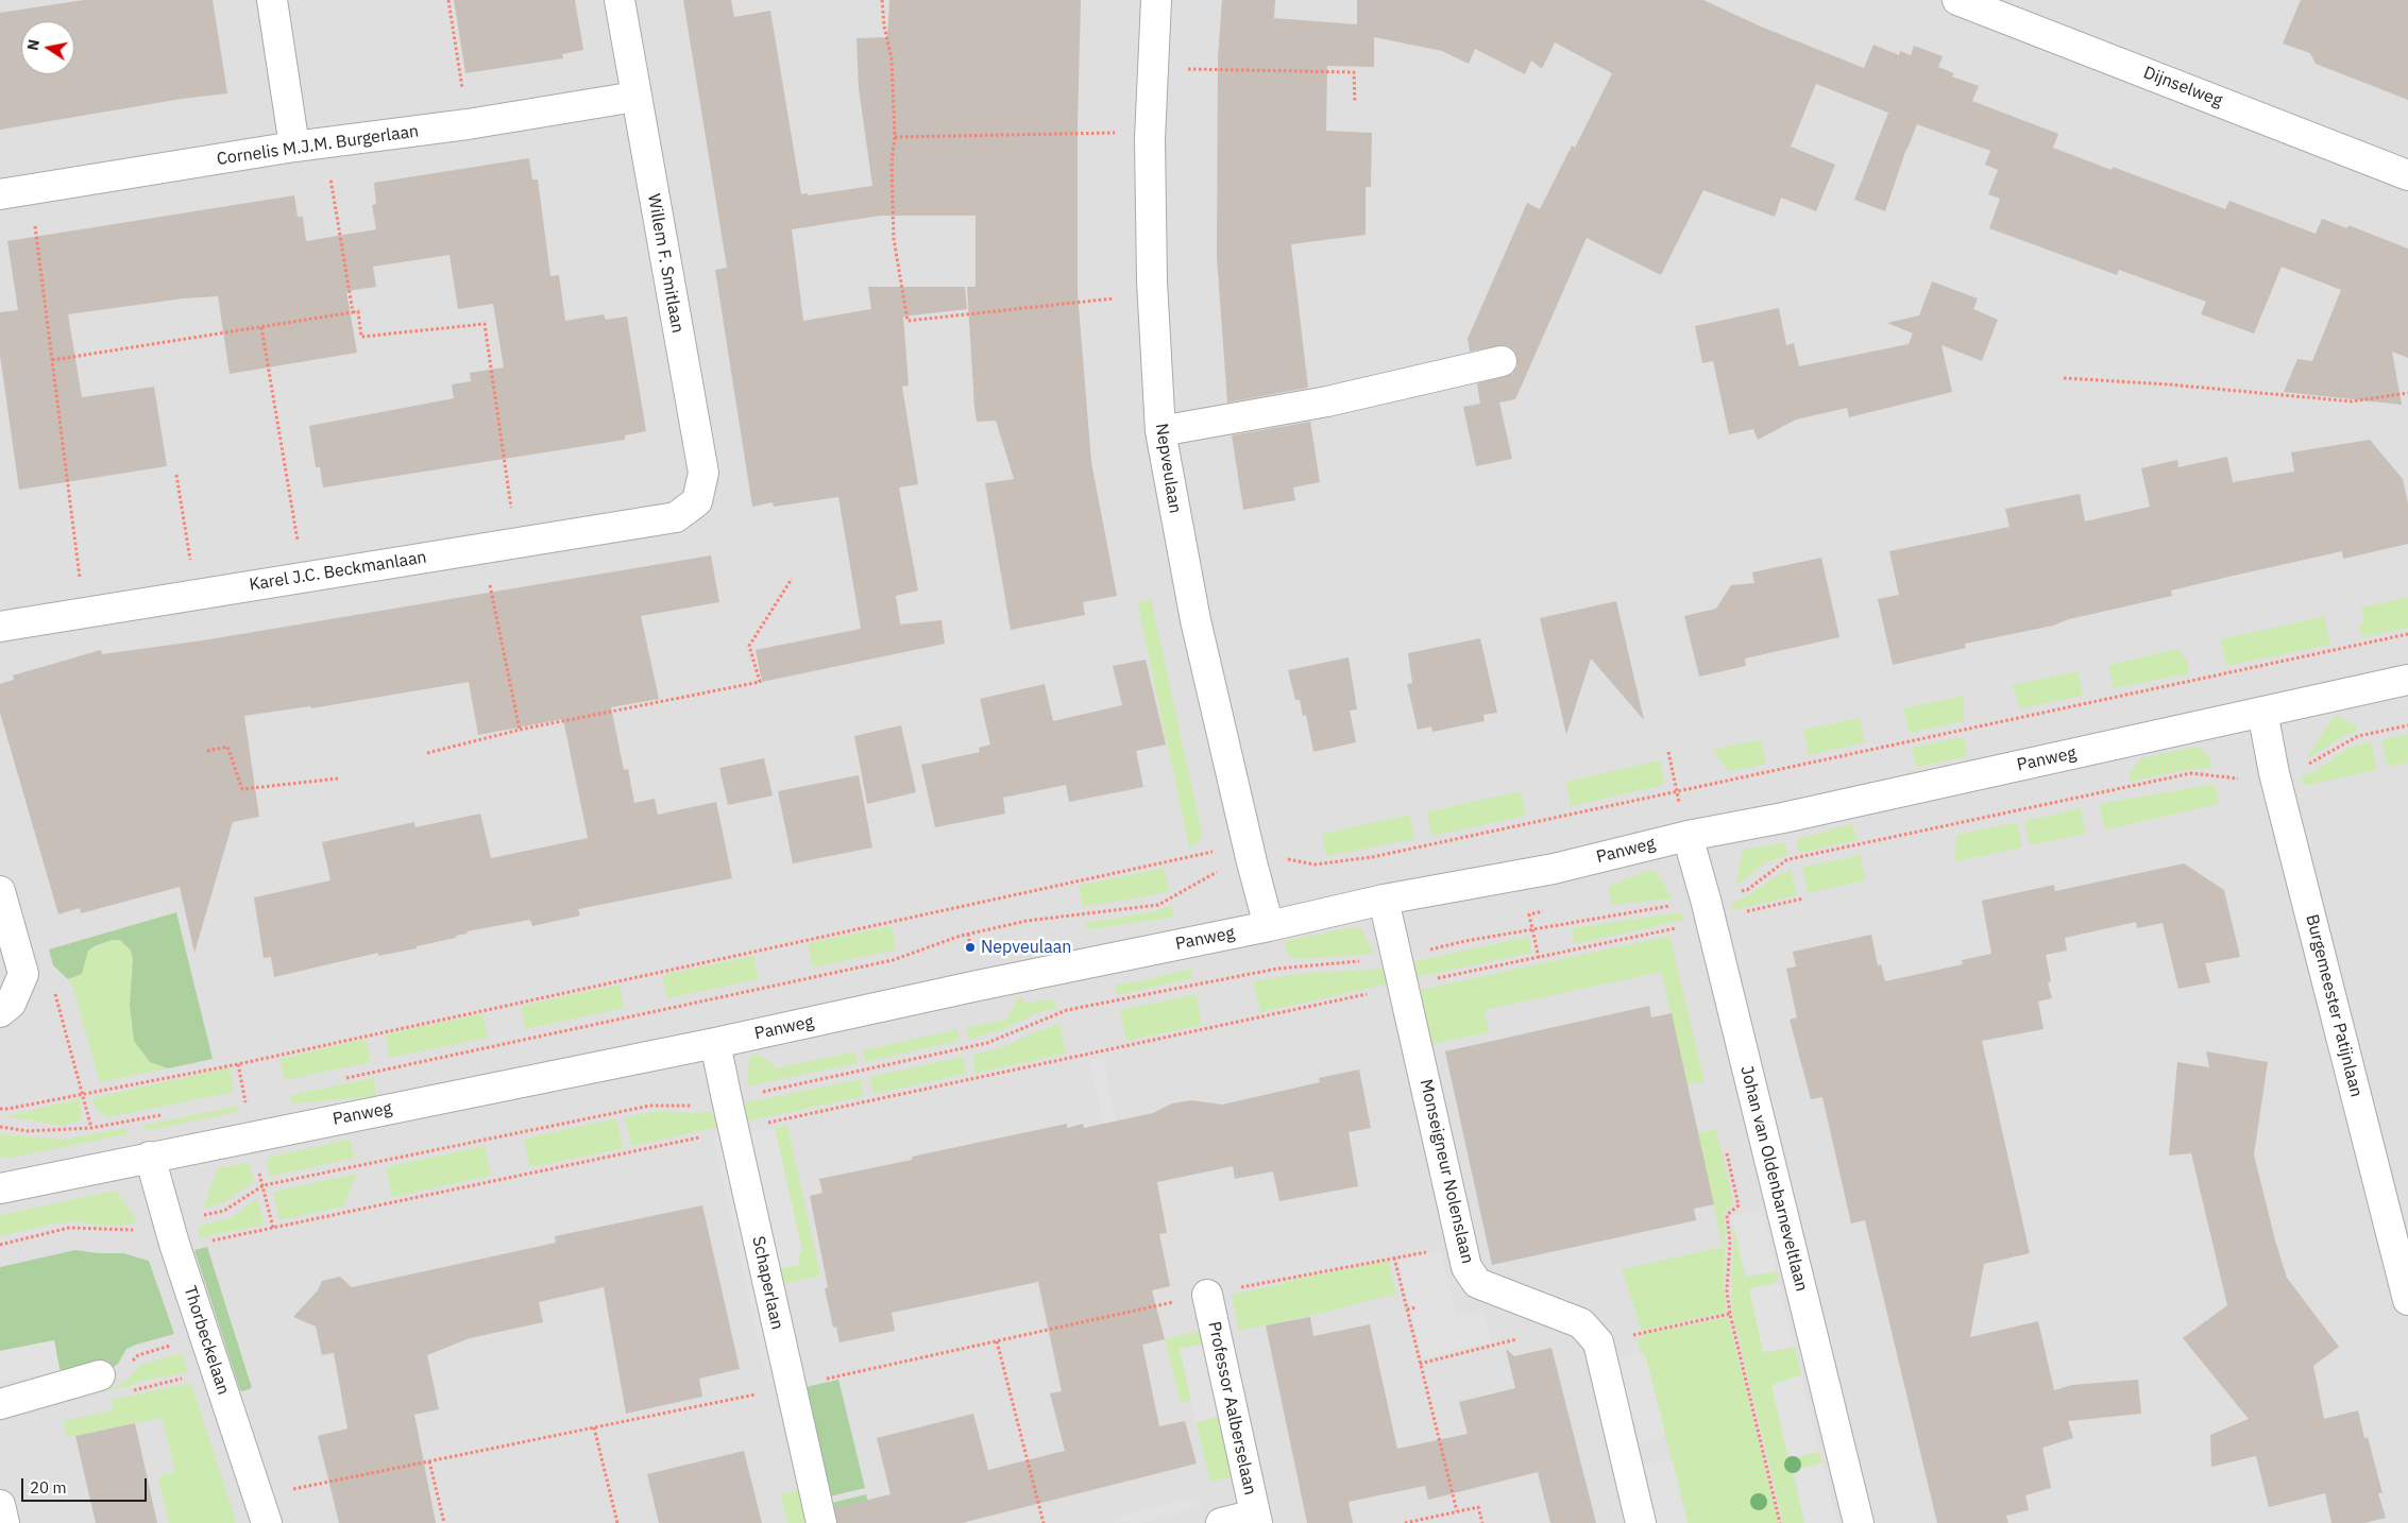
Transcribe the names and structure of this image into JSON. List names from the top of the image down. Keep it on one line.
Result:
{"streets":{"street":["Dijnselweg","Cornelis M.J.M. Burgerlaan","Willem F. Smitlaan","Nepveulaan","Karel J.C. Beckmanlaan","Panweg","Burgemeester Patijnlaan","Monseigneur Nolenslaan","Johan van Oldenbarneveltlaan","Schaperlaan","Thorbeckelaan","Professor Aalberselaan"]},"crossings":[["Cornelis M.J.M. Burgerlaan","Willem F. Smitlaan"],["Willem F. Smitlaan","Karel J.C. Beckmanlaan"],["Nepveulaan","Panweg"],["Panweg","Burgemeester Patijnlaan"],["Panweg","Monseigneur Nolenslaan"],["Panweg","Johan van Oldenbarneveltlaan"],["Panweg","Schaperlaan"],["Panweg","Thorbeckelaan"]],"places":["Nepveulaan"],"scale_bar":"20 m","north":"left"}
